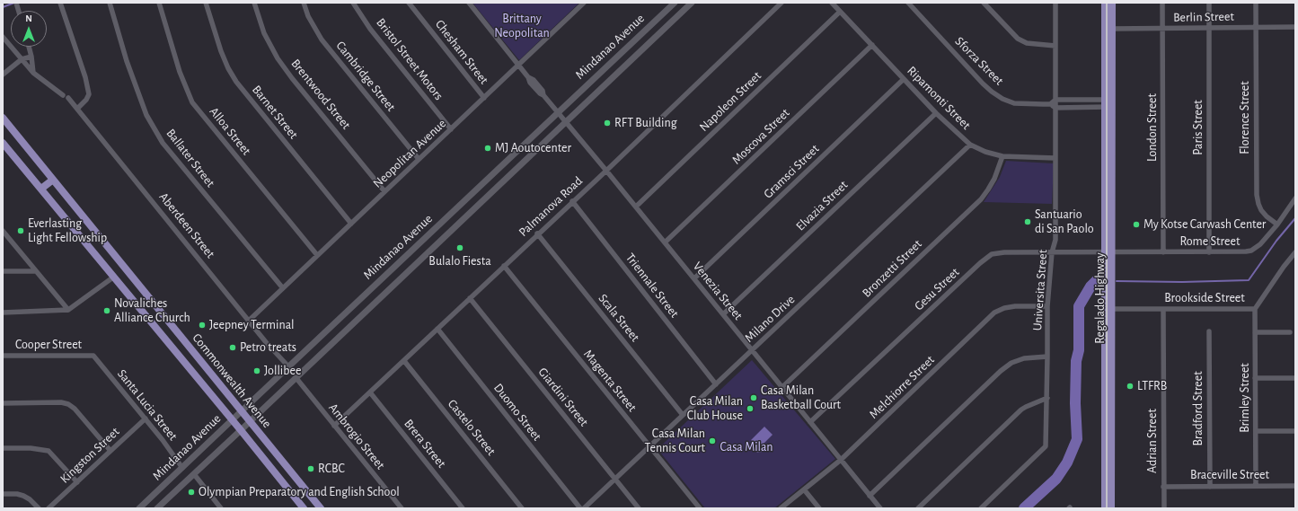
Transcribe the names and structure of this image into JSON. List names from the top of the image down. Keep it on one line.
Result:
{"streets":{"main road":["Mindanao Avenue","Regalado Highway","Commonwealth Avenue"],"street":["Berlin Street","Chesham Street","Bristol Street Motors","Sforza Street","Cambridge Street","Brentwood Street","Ripamonti Street","Napoleon Street","Barnet Street","Florence Street","London Street","Paris Street","Alloa Street","Moscova Street","Neopolitan Avenue","Ballater Street","Gramsci Street","Elvazia Street","Palmanova Road","Aberdeen Street","Rome Street","Bronzetti Street","Triennale Street","Gesu Street","Universita Street","Venezia Street","Brookside Street","Scala Street","Milano Drive","Cooper Street","Magenta Street","Melchiorre Street","Giardini Street","Brimley Street","Santa Lucia Street","Bradford Street","Duomo Street","Castelo Street","Ambrogio Street","Adrian Street","Brera Street","Kingston Street","Braceville Street"]},"crossings":[["Berlin Street","Florence Street"],["Berlin Street","London Street"],["Berlin Street","Paris Street"],["Berlin Street","Regalado Highway"],["Mindanao Avenue","Aberdeen Street"],["Mindanao Avenue","Venezia Street"],["Mindanao Avenue","Commonwealth Avenue"],["Mindanao Avenue","Santa Lucia Street"],["Mindanao Avenue","Ambrogio Street"],["Chesham Street","Neopolitan Avenue"],["Bristol Street Motors","Neopolitan Avenue"],["Cambridge Street","Neopolitan Avenue"],["Brentwood Street","Neopolitan Avenue"],["Ripamonti Street","Napoleon Street"],["Ripamonti Street","Moscova Street"],["Ripamonti Street","Gramsci Street"],["Ripamonti Street","Elvazia Street"],["Ripamonti Street","Bronzetti Street"],["Ripamonti Street","Universita Street"],["Ripamonti Street","Milano Drive"],["Napoleon Street","Venezia Street"],["Barnet Street","Neopolitan Avenue"],["Florence Street","Rome Street"],["London Street","Rome Street"],["Paris Street","Rome Street"],["Alloa Street","Neopolitan Avenue"],["Moscova Street","Venezia Street"],["Neopolitan Avenue","Ballater Street"],["Neopolitan Avenue","Aberdeen Street"],["Neopolitan Avenue","Venezia Street"],["Gramsci Street","Venezia Street"],["Elvazia Street","Venezia Street"],["Palmanova Road","Triennale Street"],["Palmanova Road","Venezia Street"],["Palmanova Road","Scala Street"],["Palmanova Road","Magenta Street"],["Palmanova Road","Giardini Street"],["Palmanova Road","Duomo Street"],["Palmanova Road","Castelo Street"],["Palmanova Road","Ambrogio Street"],["Palmanova Road","Brera Street"],["Rome Street","Gesu Street"],["Rome Street","Regalado Highway"],["Bronzetti Street","Venezia Street"],["Triennale Street","Milano Drive"],["Gesu Street","Universita Street"],["Gesu Street","Venezia Street"],["Gesu Street","Regalado Highway"],["Universita Street","Melchiorre Street"],["Venezia Street","Milano Drive"],["Venezia Street","Melchiorre Street"],["Regalado Highway","Brookside Street"],["Brookside Street","Brimley Street"],["Brookside Street","Adrian Street"],["Scala Street","Milano Drive"],["Milano Drive","Magenta Street"],["Milano Drive","Giardini Street"],["Cooper Street","Santa Lucia Street"],["Brimley Street","Braceville Street"],["Santa Lucia Street","Kingston Street"],["Bradford Street","Braceville Street"],["Adrian Street","Braceville Street"]],"parks":["Brittany Neopolitan","Casa Milan"],"places":["RFT Building","MJ Aoutocenter","Santuario di San Paolo","My Kotse Carwash Center","Everlasting Light Fellowship","Bulalo Fiesta","Novaliches Alliance Church","Jeepney Terminal","Petro treats","Jollibee","LTFRB","Casa Milan Basketball Court","Casa Milan Club House","Casa Milan Tennis Court","RCBC","Olympian Preparatory and English School"],"north":"top"}
